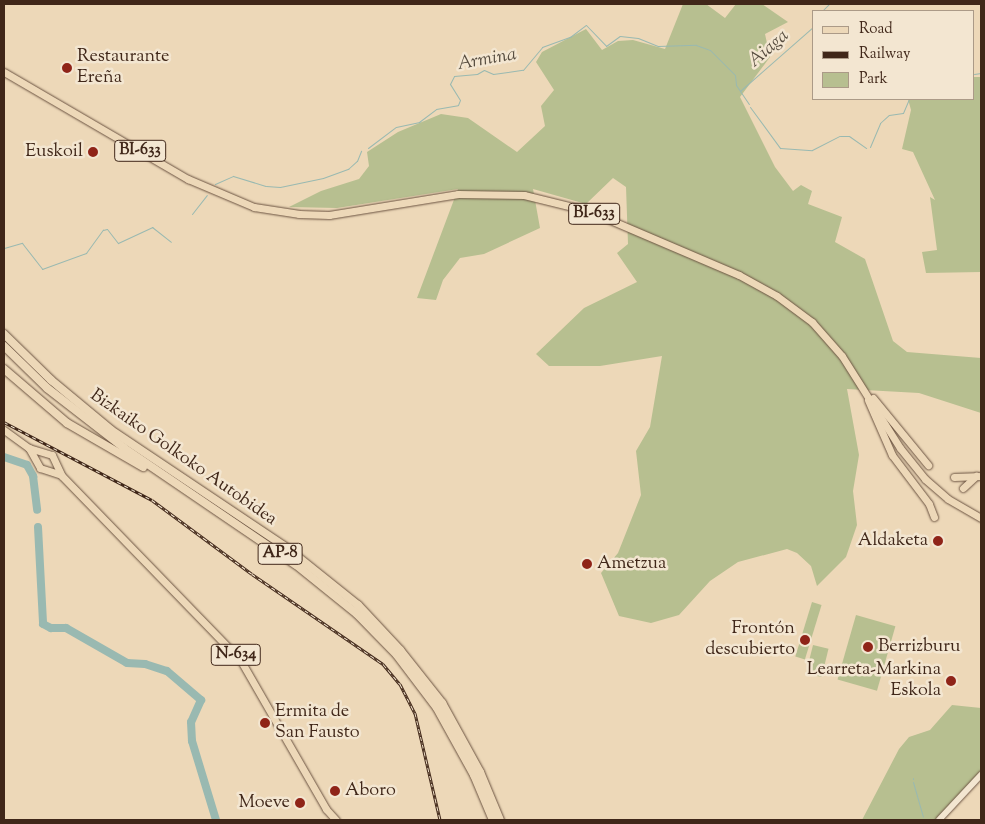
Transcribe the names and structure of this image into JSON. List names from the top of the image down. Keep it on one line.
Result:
{"streets":{"highway":["Bizkaiko Golkoko Autobidea","AP-8"],"main road":["BI-633","N-634"]},"water":["Aiaga","Armina"],"places":["Restaurante Ereña","Euskoil","Aldaketa","Ametzua","Frontón descubierto","Berrizburu","Learreta-Markina Eskola","Ermita de San Fausto","Aboro","Moeve"],"legend":["Road","Railway","Park"]}
